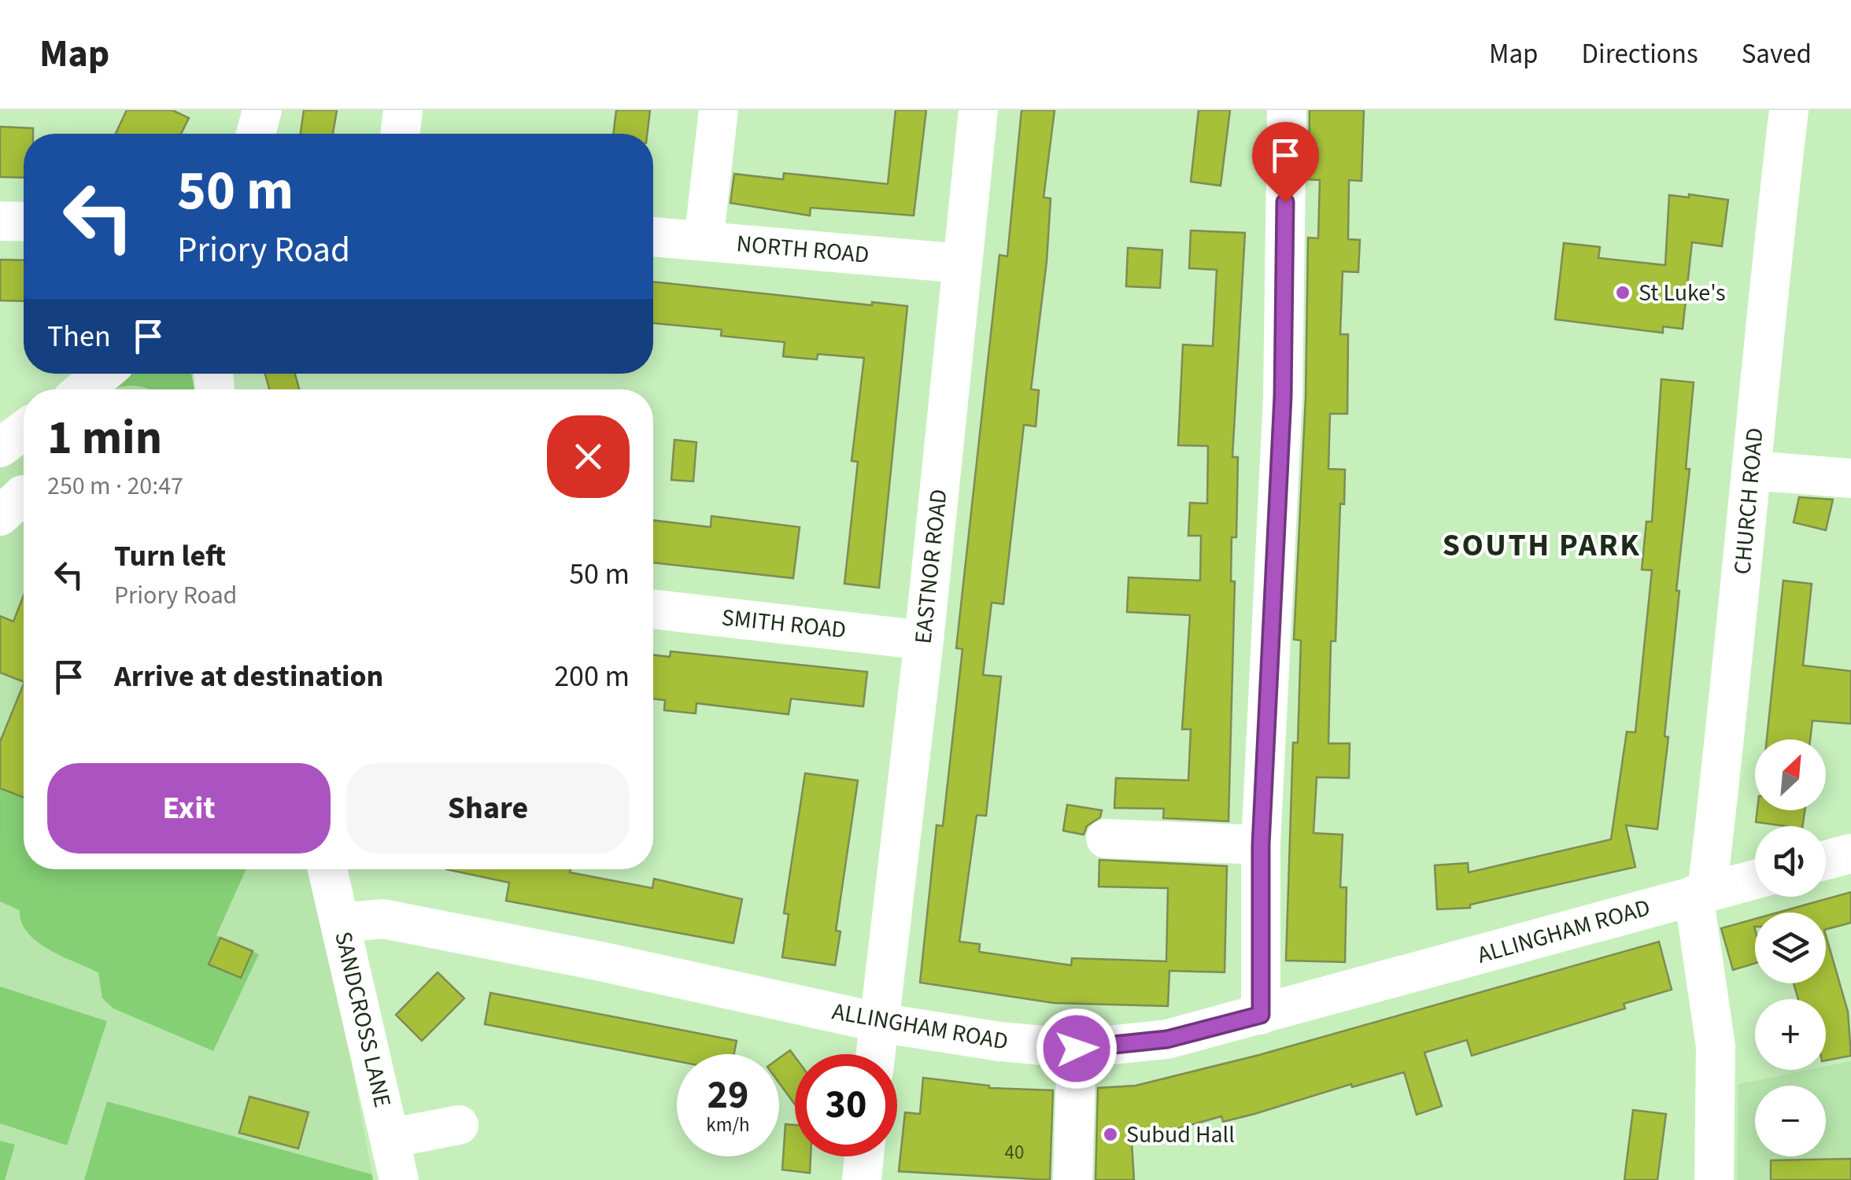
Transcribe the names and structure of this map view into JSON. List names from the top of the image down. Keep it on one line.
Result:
{"streets":{"street":["NORTH ROAD","CHURCH ROAD","EASTNOR ROAD","SMITH ROAD","ALLINGHAM ROAD","SANDCROSS LANE"]},"crossings":[["NORTH ROAD","EASTNOR ROAD"],["CHURCH ROAD","ALLINGHAM ROAD"],["EASTNOR ROAD","SMITH ROAD"],["EASTNOR ROAD","ALLINGHAM ROAD"],["ALLINGHAM ROAD","SANDCROSS LANE"]],"districts":["SOUTH PARK"],"places":["St Luke's","Subud Hall"],"house_numbers":["40"],"north":"top right","page":{"header":"Map","nav":["Map","Directions","Saved"],"turn":["50 m","Priory Road"],"then":"Then","heading":["1 min","250 m · 20:47"],"list":[{"name":"Turn left","note":"Priory Road","value":"50 m"},{"name":"Arrive at destination","value":"200 m"}],"map_buttons":["+","−"],"buttons":["Exit","Share"],"speed":"29 km/h","limit":"30"}}
